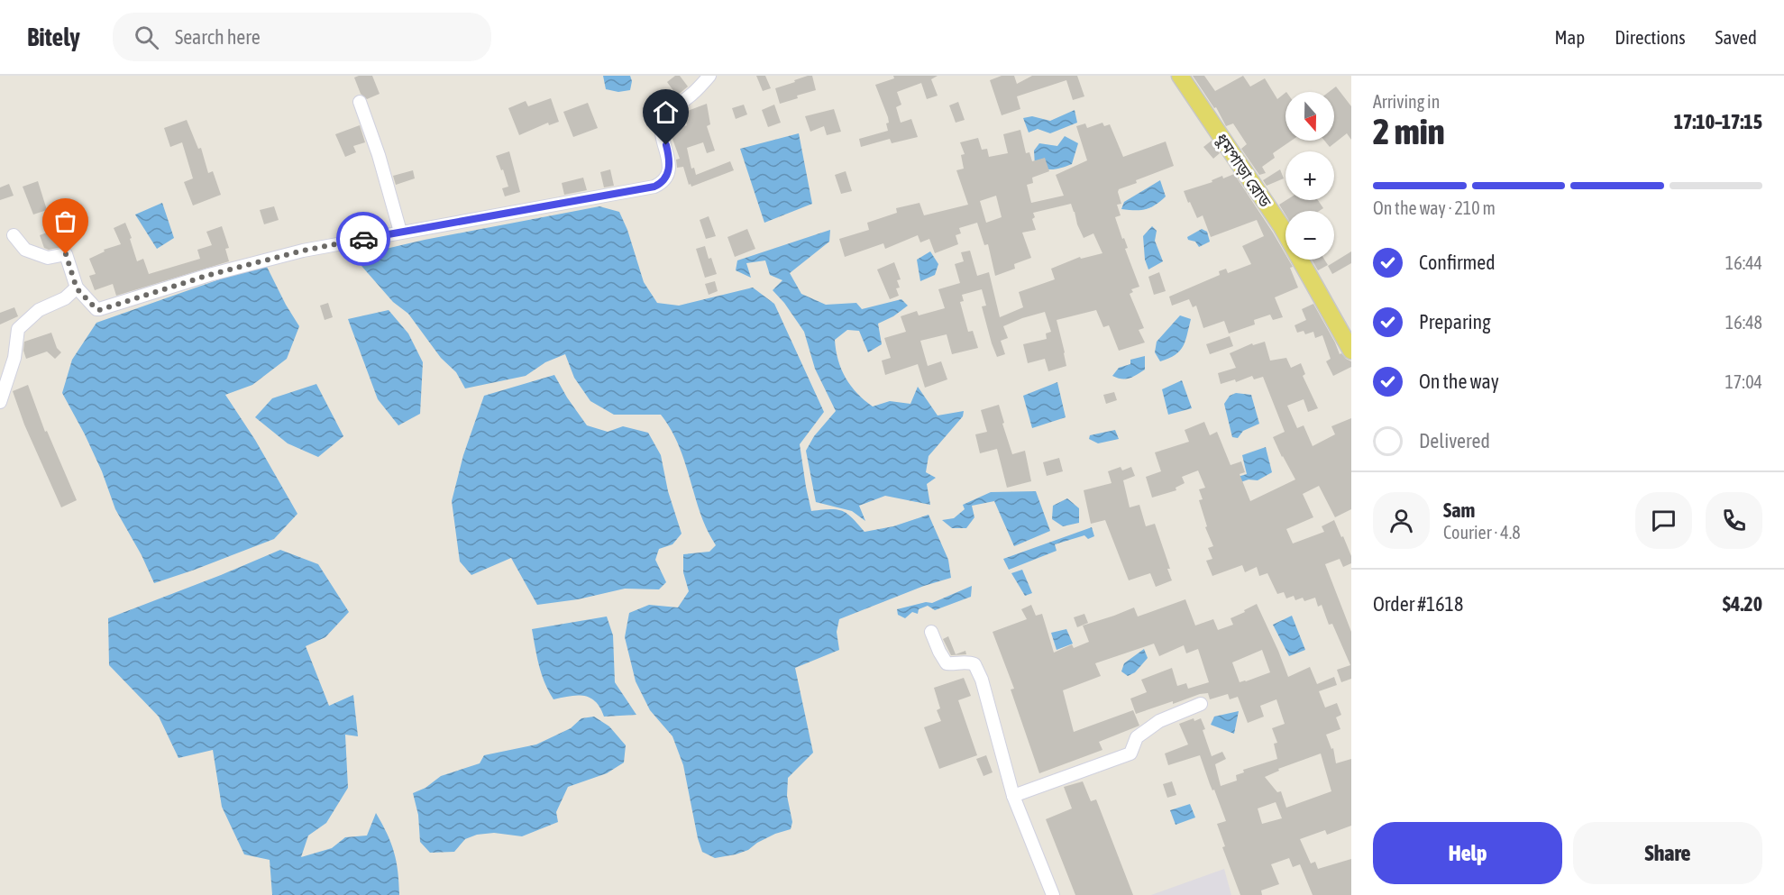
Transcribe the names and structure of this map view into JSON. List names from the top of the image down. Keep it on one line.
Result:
{"streets":{"main road":["ধুমপাড়া রোড"]},"north":"bottom","page":{"header":"Bitely","search":"Search here","nav":["Map","Directions","Saved"],"heading":["2 min","Arriving in","17:10–17:15"],"panel":["Sam","Courier · 4.8","Order #1618","$4.20"],"map_buttons":["+","−"],"bar":"On the way · 210 m","list":[["Confirmed","16:44"],["Preparing","16:48"],["On the way","17:04"],"Delivered"],"buttons":["Help","Share"]}}
